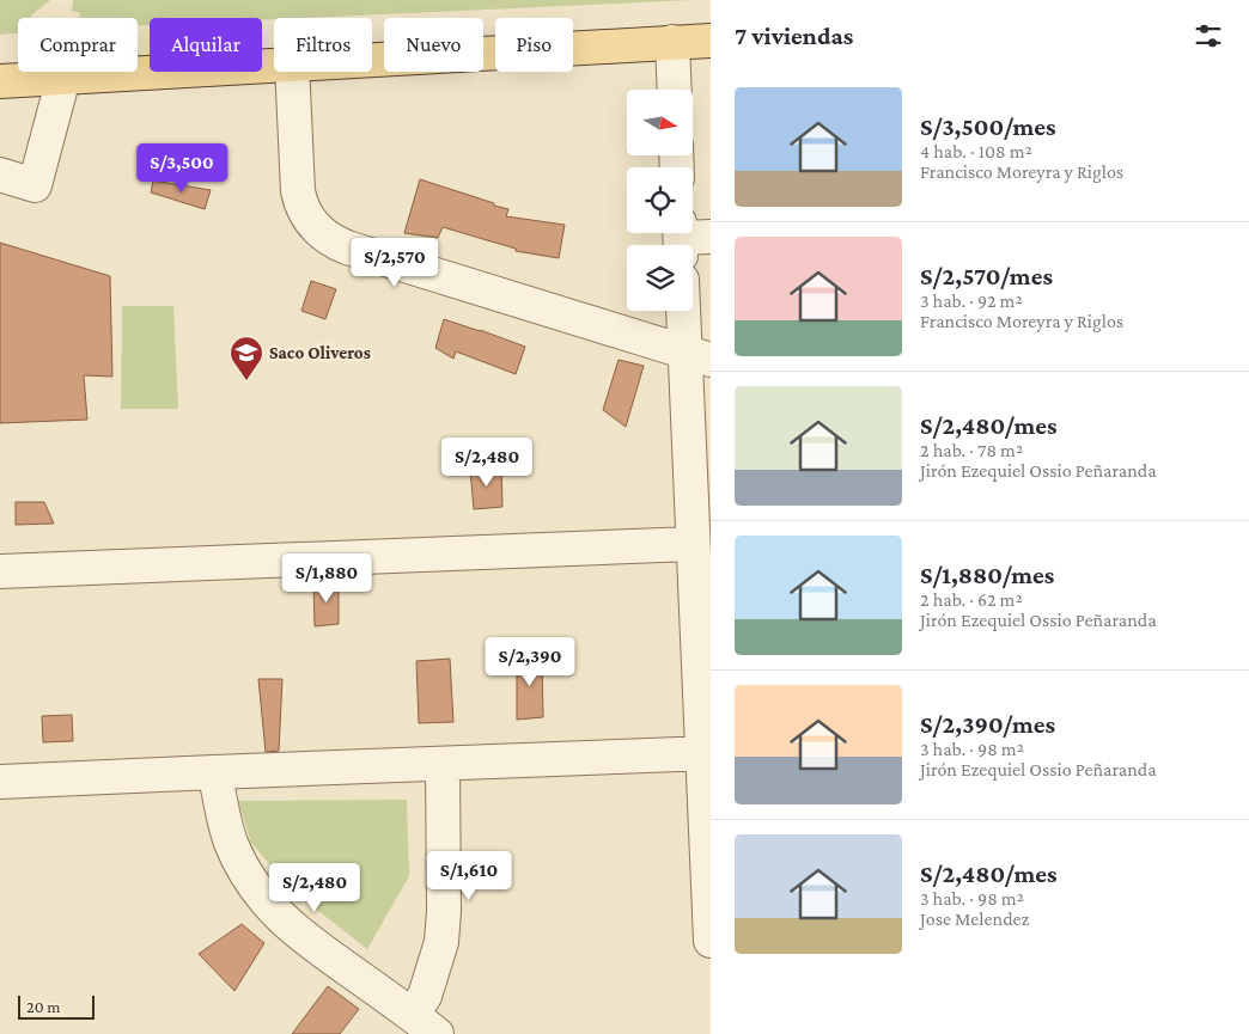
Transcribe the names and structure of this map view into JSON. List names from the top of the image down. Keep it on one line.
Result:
{"places":{"school or university":["Saco Oliveros"]},"scale_bar":"20 m","north":"right","page":{"heading":"7 viviendas","chip":["Comprar","Alquilar","Filtros","Nuevo","Piso"],"list":[{"name":"S/3,500/mes","note":"4 hab. · 108 m² · Francisco Moreyra y Riglos"},{"name":"S/2,570/mes","note":"3 hab. · 92 m² · Francisco Moreyra y Riglos"},{"name":"S/2,480/mes","note":"2 hab. · 78 m² · Jirón Ezequiel Ossio Peñaranda"},{"name":"S/1,880/mes","note":"2 hab. · 62 m² · Jirón Ezequiel Ossio Peñaranda"},{"name":"S/2,390/mes","note":"3 hab. · 98 m² · Jirón Ezequiel Ossio Peñaranda"},{"name":"S/2,480/mes","note":"3 hab. · 98 m² · Jose Melendez"}],"price":["S/3,500","S/2,570","S/2,480","S/1,880","S/2,390","S/1,610","S/2,480"],"scale":"20 m"}}
